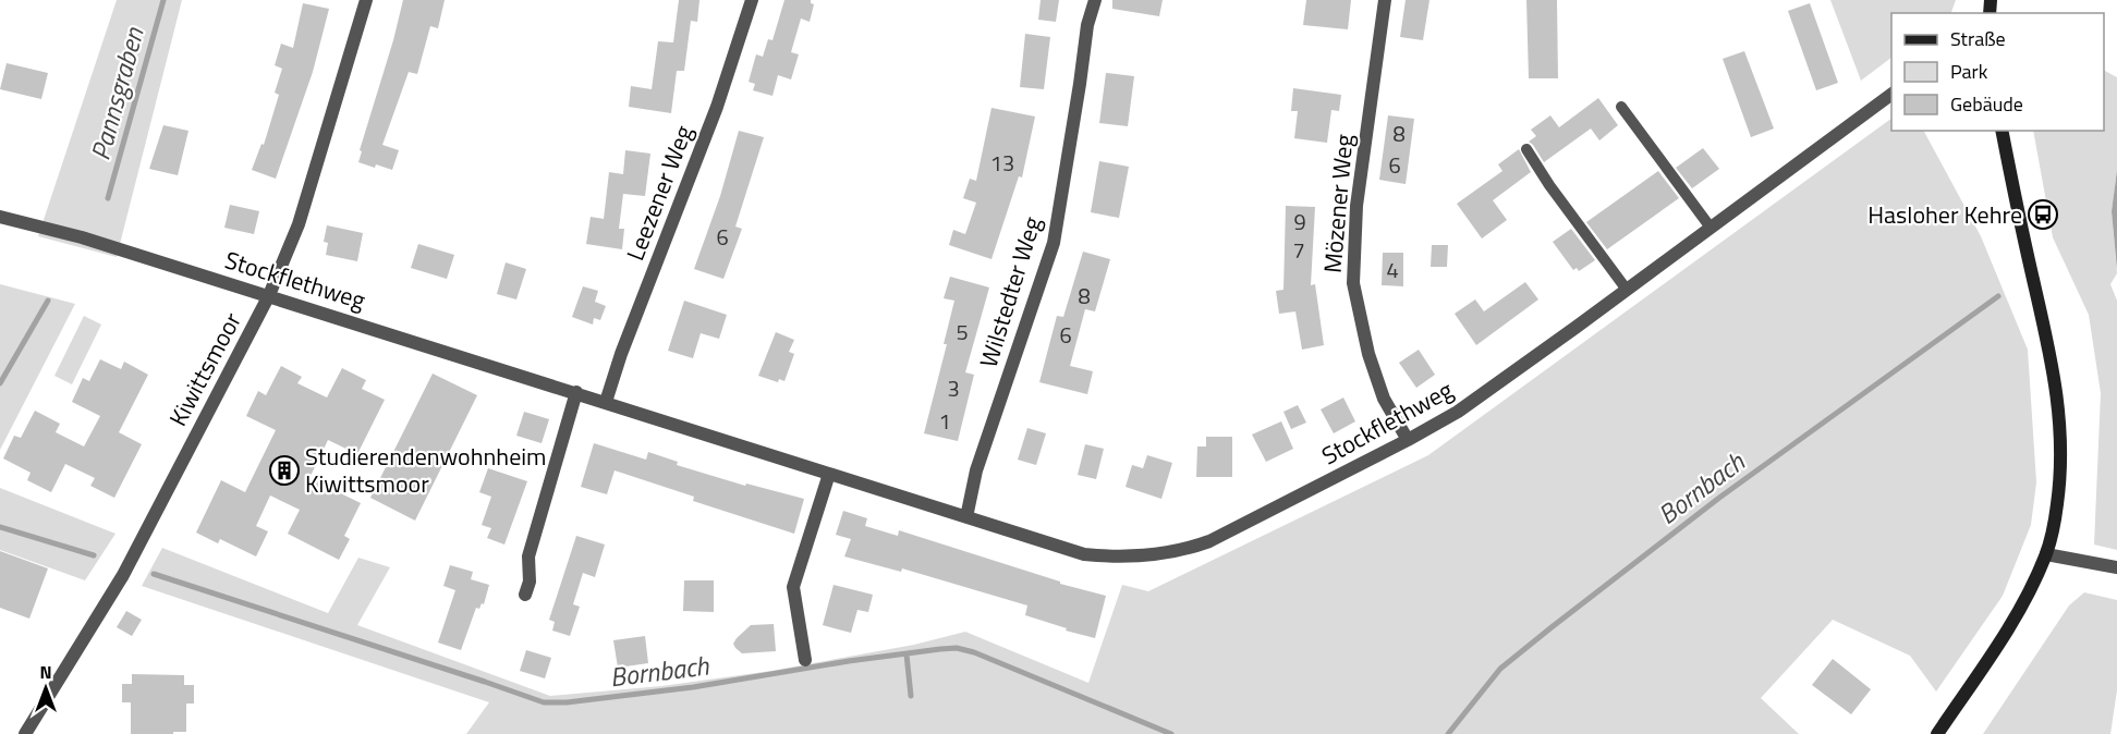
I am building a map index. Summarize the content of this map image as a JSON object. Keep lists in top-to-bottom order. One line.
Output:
{"streets":{"street":["Leezener Weg","Mözener Weg","Stockflethweg","Wilstedter Weg","Kiwittsmoor"]},"crossings":[["Leezener Weg","Stockflethweg"],["Mözener Weg","Stockflethweg"],["Stockflethweg","Wilstedter Weg"],["Stockflethweg","Kiwittsmoor"]],"water":["Pannsgraben","Bornbach"],"places":{"bus stop":["Hasloher Kehre"],"building":["Studierendenwohnheim Kiwittsmoor"]},"house_numbers":["8","13","6","9","6","7","4","8","5","6","3","1"],"legend":["Straße","Park","Gebäude"],"north":"top"}
